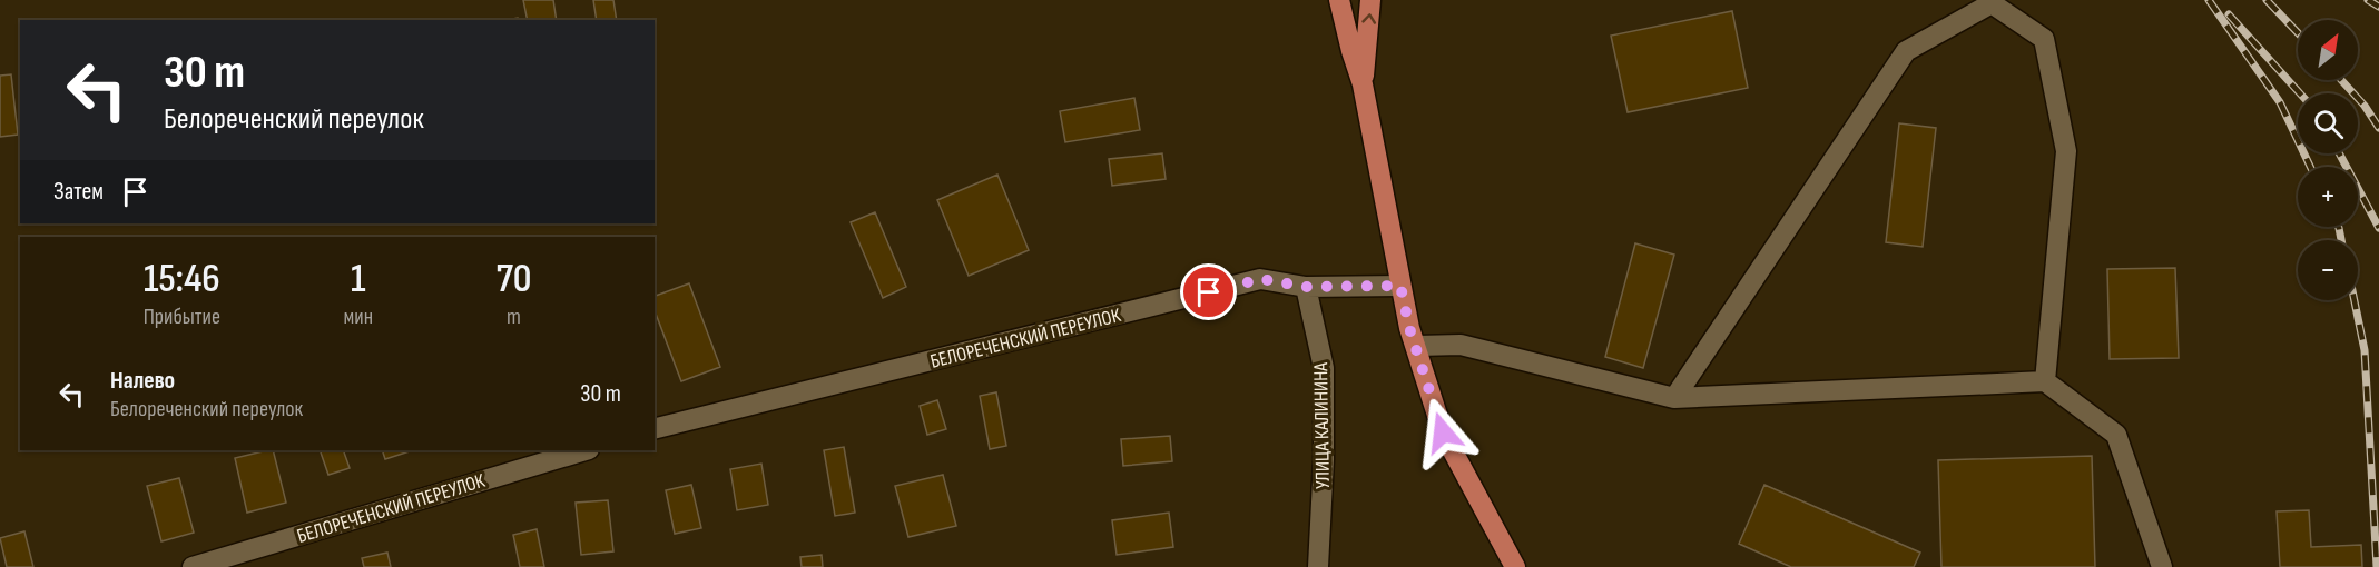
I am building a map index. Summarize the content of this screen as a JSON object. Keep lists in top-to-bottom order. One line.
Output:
{"streets":{"street":["БЕЛОРЕЧЕНСКИЙ ПЕРЕУЛОК","УЛИЦА КАЛИНИНА"]},"crossings":[["БЕЛОРЕЧЕНСКИЙ ПЕРЕУЛОК","УЛИЦА КАЛИНИНА"]],"north":"top right","page":{"map_buttons":["+","−"],"turn":["30 m","Белореченский переулок"],"then":"Затем","eta":["15:46","Прибытие","1","мин","70","m"],"list":[{"name":"Налево","note":"Белореченский переулок","value":"30 m"}]}}
